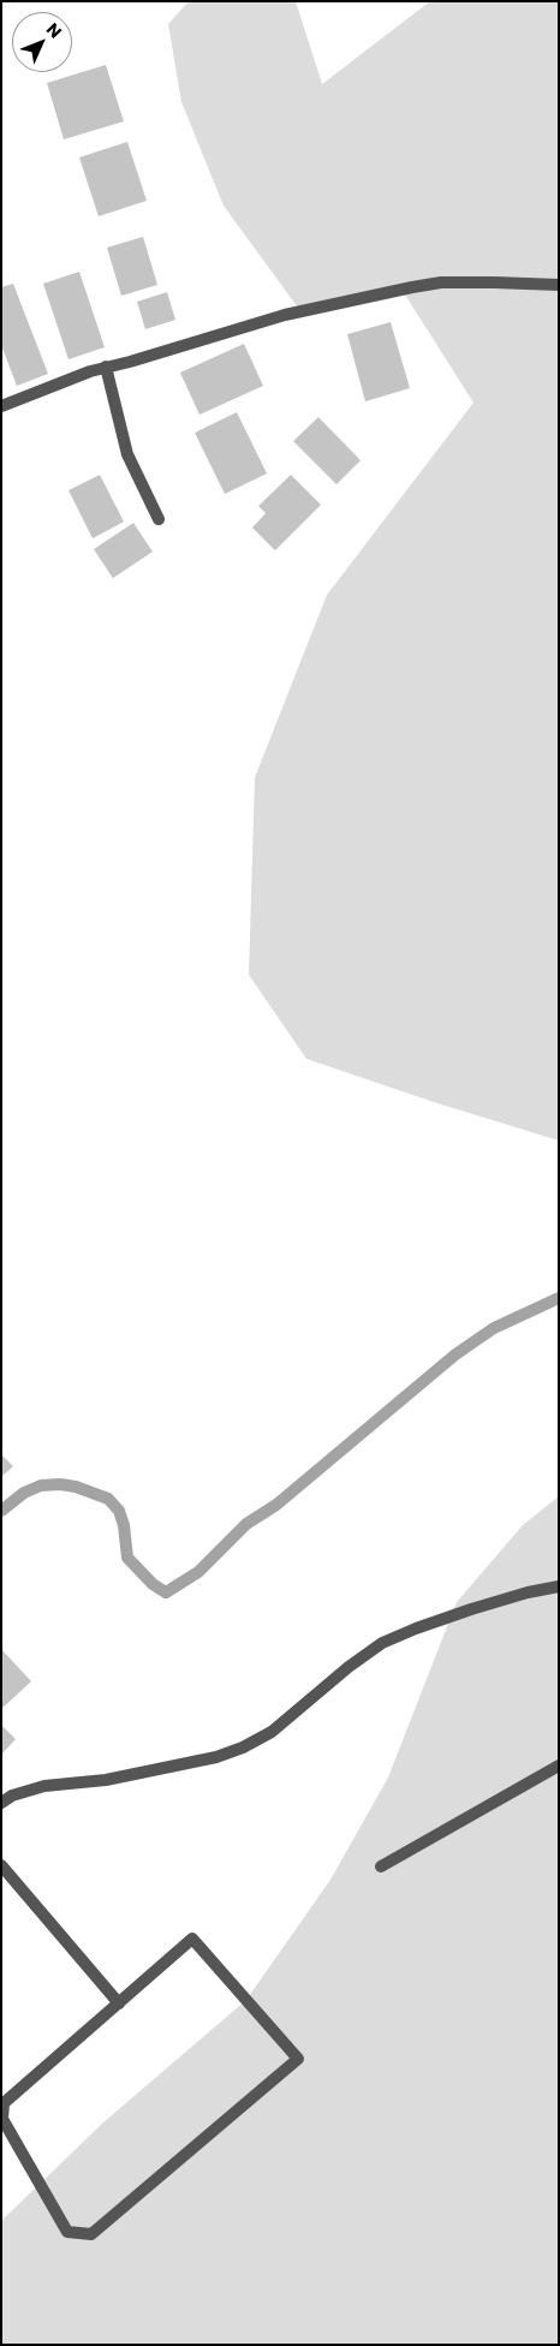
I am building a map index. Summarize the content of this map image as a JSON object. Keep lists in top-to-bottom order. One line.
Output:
{"north":"top right"}
